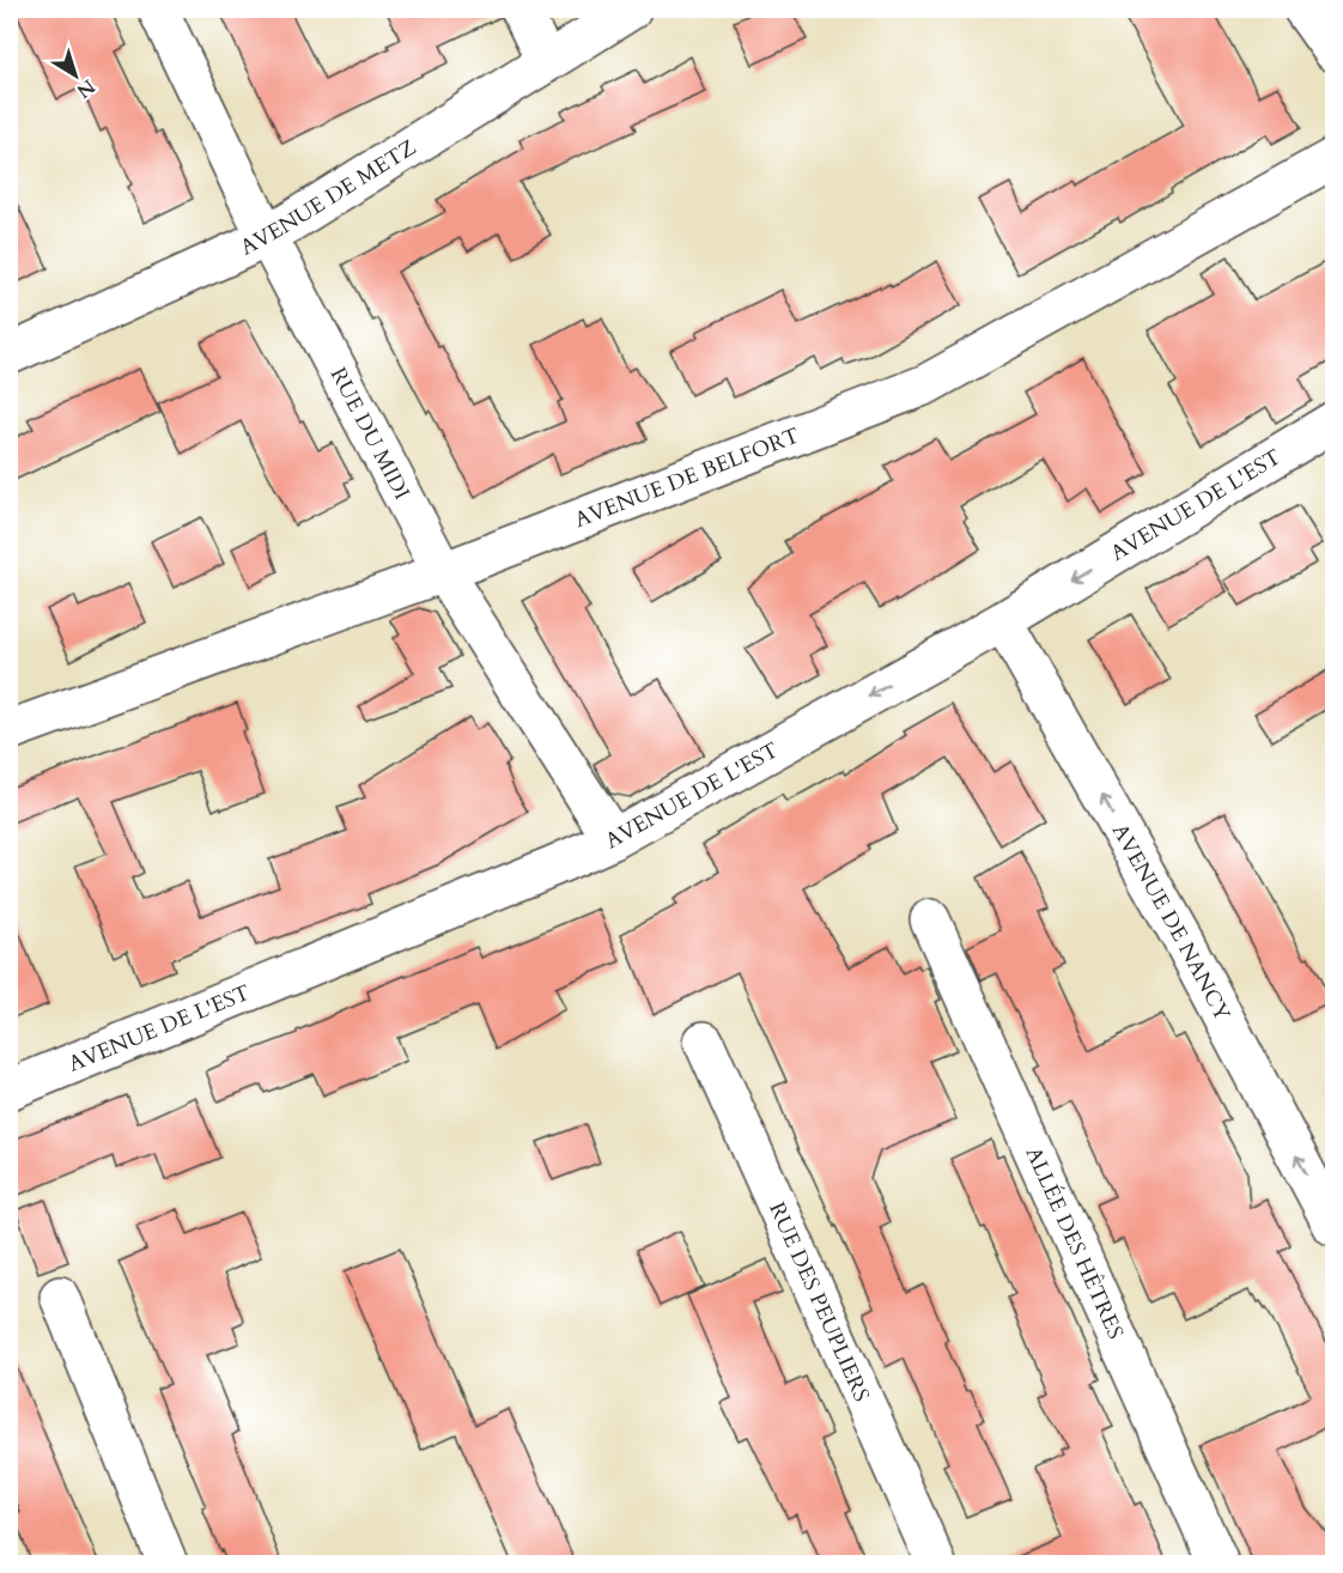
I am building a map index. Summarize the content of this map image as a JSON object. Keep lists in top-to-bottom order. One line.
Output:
{"streets":{"street":["AVENUE DE METZ","RUE DU MIDI","AVENUE DE BELFORT","AVENUE DE L'EST","AVENUE DE NANCY","ALLÉE DES HÊTRES","RUE DES PEUPLIERS"]},"crossings":[["AVENUE DE METZ","RUE DU MIDI"],["RUE DU MIDI","AVENUE DE BELFORT"],["RUE DU MIDI","AVENUE DE L'EST"],["AVENUE DE L'EST","AVENUE DE NANCY"]],"one_way":["AVENUE DE L'EST","AVENUE DE NANCY"],"north":"bottom right"}
